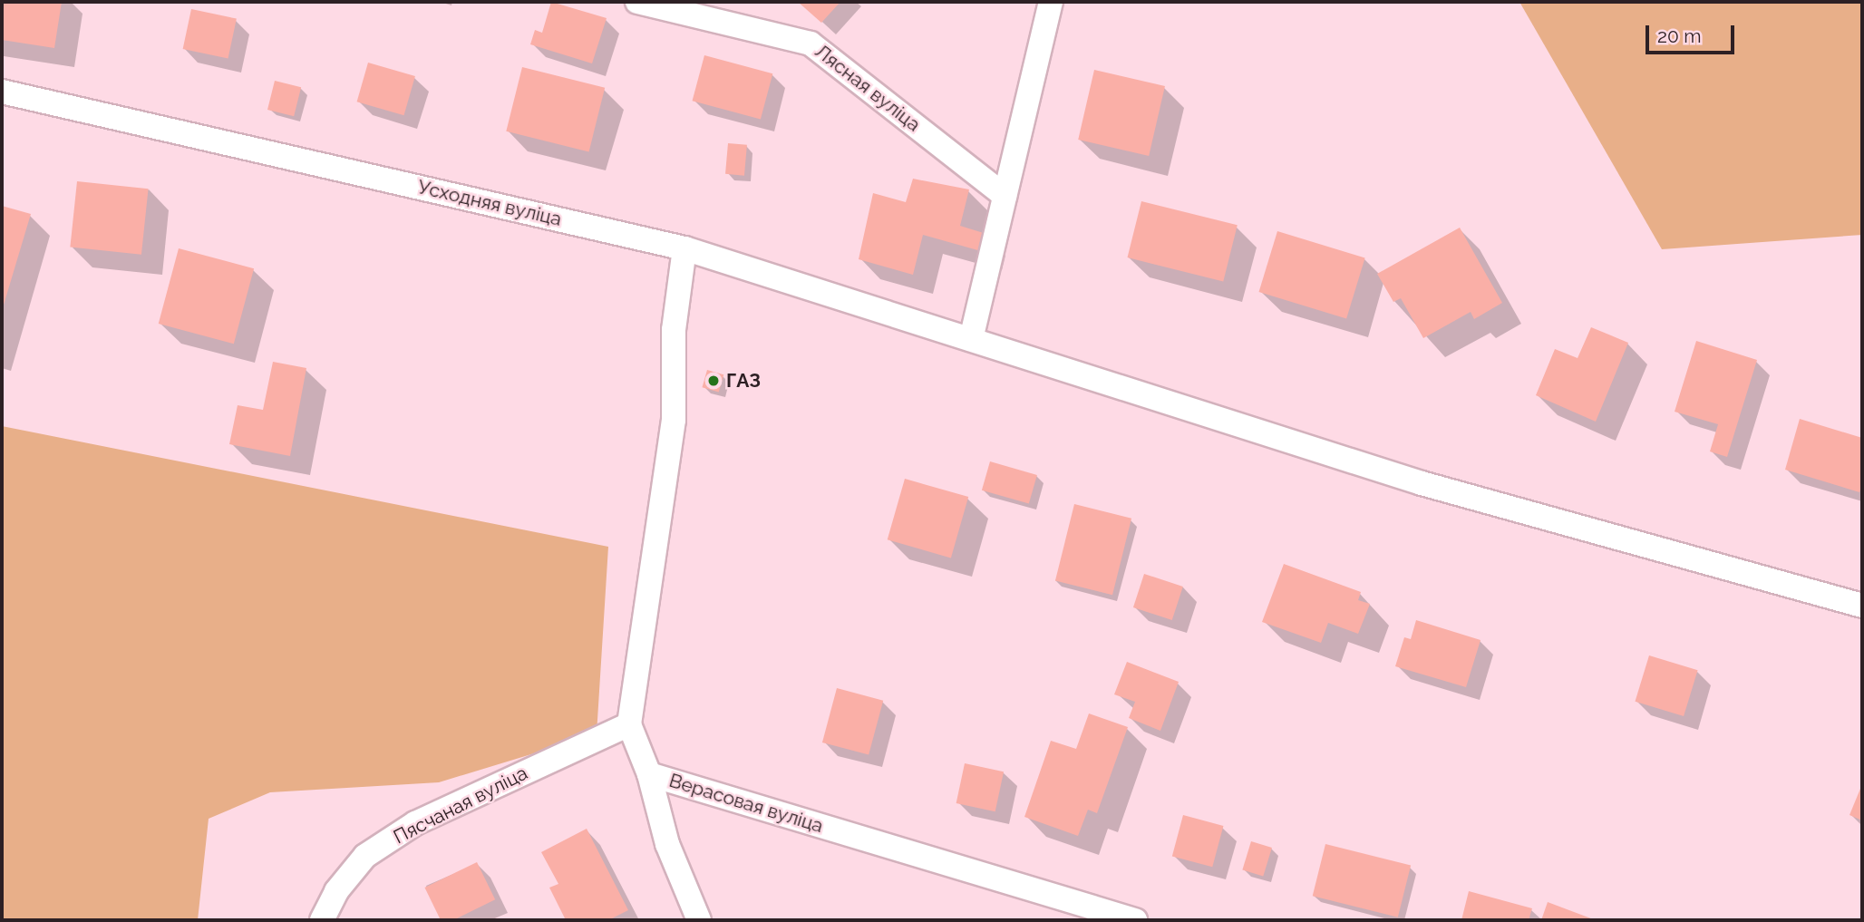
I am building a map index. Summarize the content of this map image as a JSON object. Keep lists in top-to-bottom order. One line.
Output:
{"streets":{"street":["Лясная вуліца","Усходняя вуліца","Верасовая вуліца","Пясчаная вуліца"]},"crossings":[["Верасовая вуліца","Пясчаная вуліца"]],"places":["ГАЗ"],"scale_bar":"20 m"}
